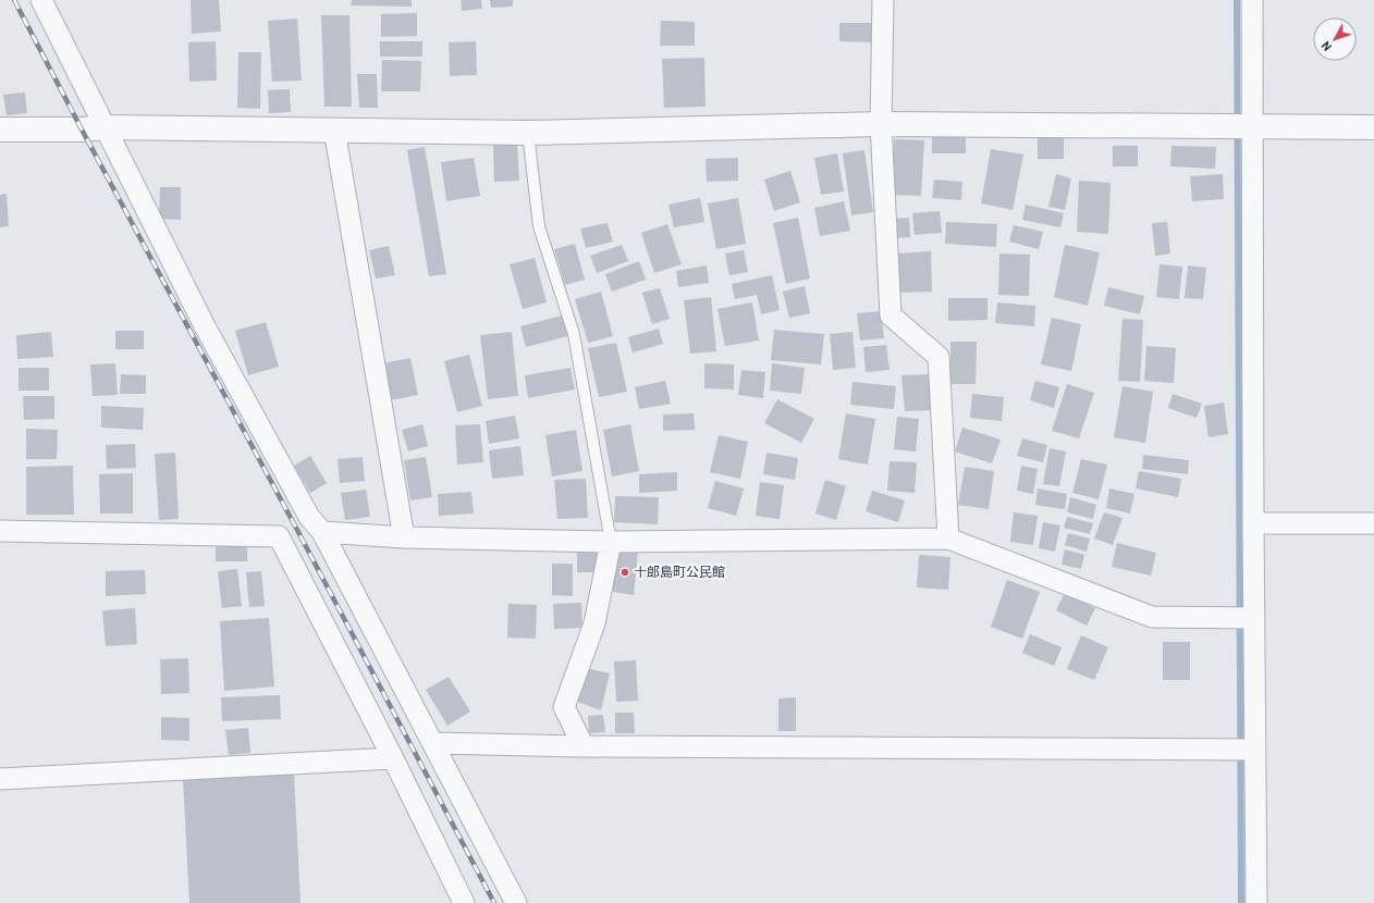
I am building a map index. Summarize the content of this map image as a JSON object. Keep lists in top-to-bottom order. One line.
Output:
{"places":["十郎島町公民館"],"north":"bottom left"}
